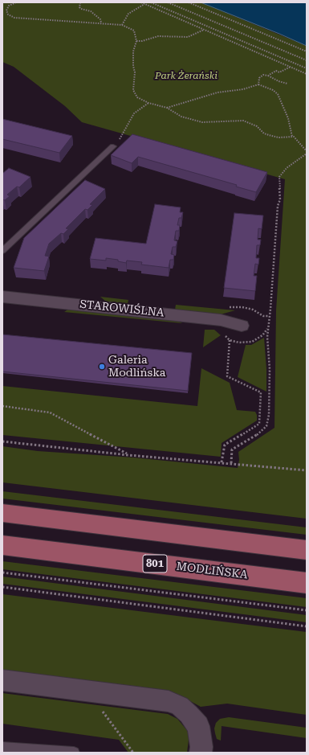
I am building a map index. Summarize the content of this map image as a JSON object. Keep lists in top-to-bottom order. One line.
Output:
{"streets":{"main road":["801","MODLIŃSKA"],"street":["STAROWIŚLNA"]},"parks":["Park Żerański"],"places":["Galeria Modlińska"]}
